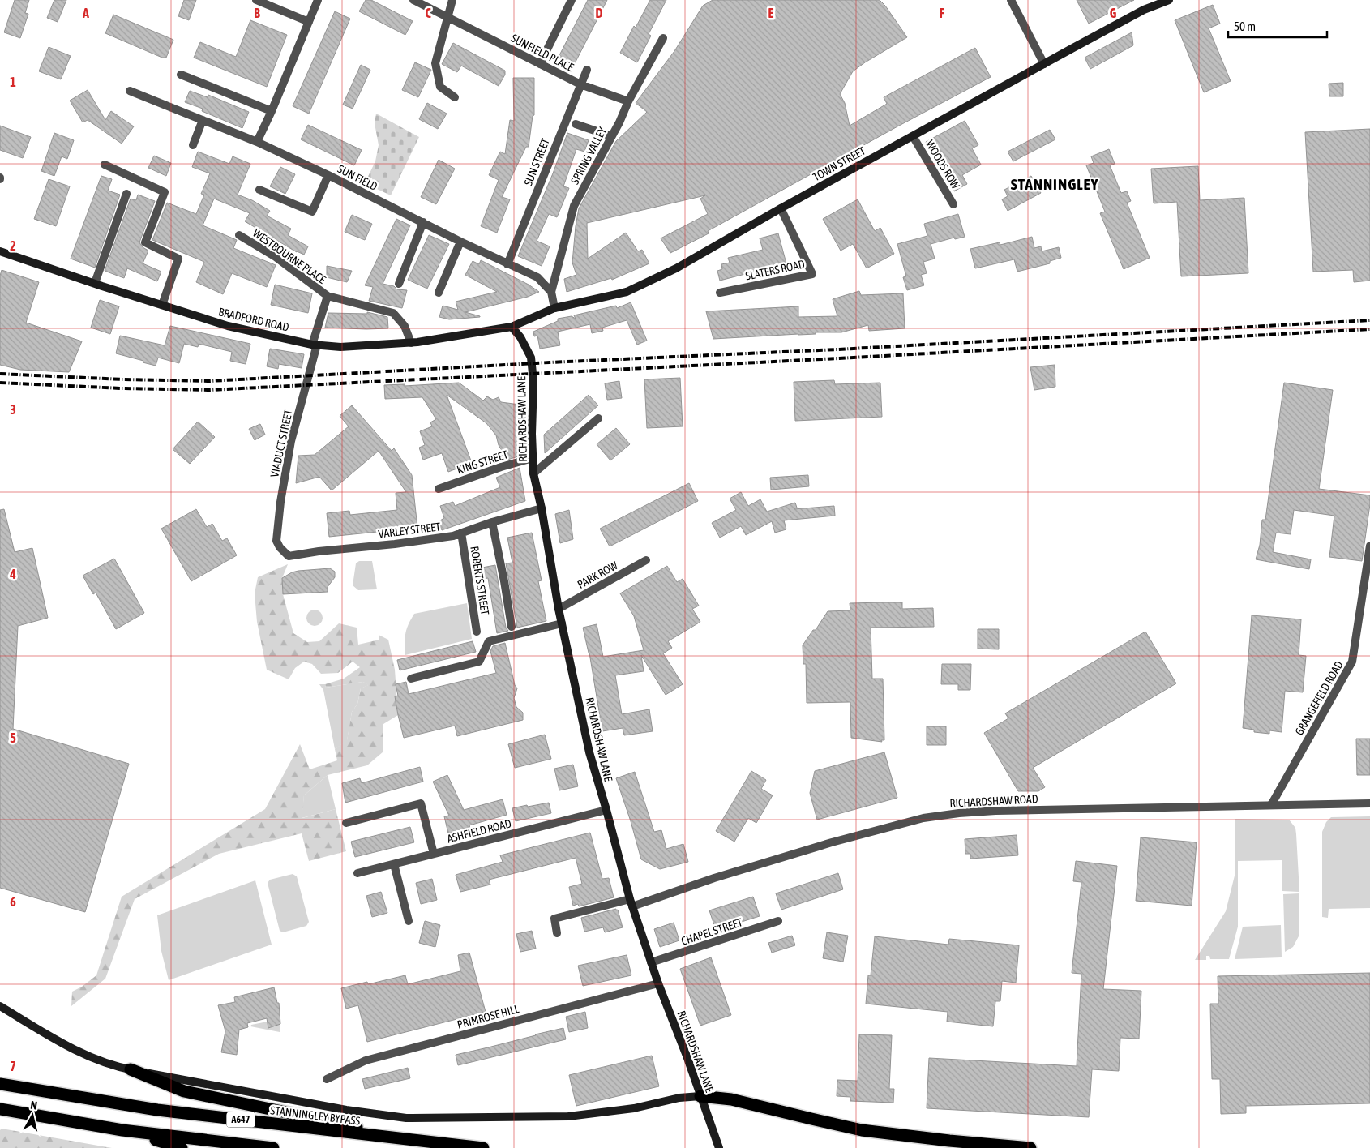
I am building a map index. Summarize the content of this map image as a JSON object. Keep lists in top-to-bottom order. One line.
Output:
{"streets":{"highway":["STANNINGLEY BYPASS","A647"],"main road":["TOWN STREET","BRADFORD ROAD","RICHARDSHAW LANE"],"street":["SUNFIELD PLACE","SPRING VALLEY","SUN STREET","WOODS ROW","SUN FIELD","WESTBOURNE PLACE","SLATERS ROAD","VIADUCT STREET","KING STREET","VARLEY STREET","PARK ROW","ROBERTS STREET","GRANGEFIELD ROAD","RICHARDSHAW ROAD","ASHFIELD ROAD","CHAPEL STREET","PRIMROSE HILL"]},"crossings":[["SUNFIELD PLACE","SPRING VALLEY"],["SUNFIELD PLACE","SUN STREET"],["SPRING VALLEY","SUN FIELD"],["SUN STREET","SUN FIELD"],["TOWN STREET","WOODS ROW"],["TOWN STREET","SLATERS ROAD"],["TOWN STREET","BRADFORD ROAD"],["TOWN STREET","RICHARDSHAW LANE"],["WESTBOURNE PLACE","BRADFORD ROAD"],["WESTBOURNE PLACE","VIADUCT STREET"],["BRADFORD ROAD","RICHARDSHAW LANE"],["BRADFORD ROAD","VIADUCT STREET"],["RICHARDSHAW LANE","KING STREET"],["RICHARDSHAW LANE","VARLEY STREET"],["RICHARDSHAW LANE","PARK ROW"],["RICHARDSHAW LANE","RICHARDSHAW ROAD"],["RICHARDSHAW LANE","ASHFIELD ROAD"],["RICHARDSHAW LANE","CHAPEL STREET"],["RICHARDSHAW LANE","PRIMROSE HILL"],["VIADUCT STREET","VARLEY STREET"],["VARLEY STREET","ROBERTS STREET"],["GRANGEFIELD ROAD","RICHARDSHAW ROAD"],["STANNINGLEY BYPASS","A647"]],"districts":["STANNINGLEY"],"scale_bar":"50 m","north":"top","grid":{"columns":["A","B","C","D","E","F","G"],"rows":["1","2","3","4","5","6","7"]}}
